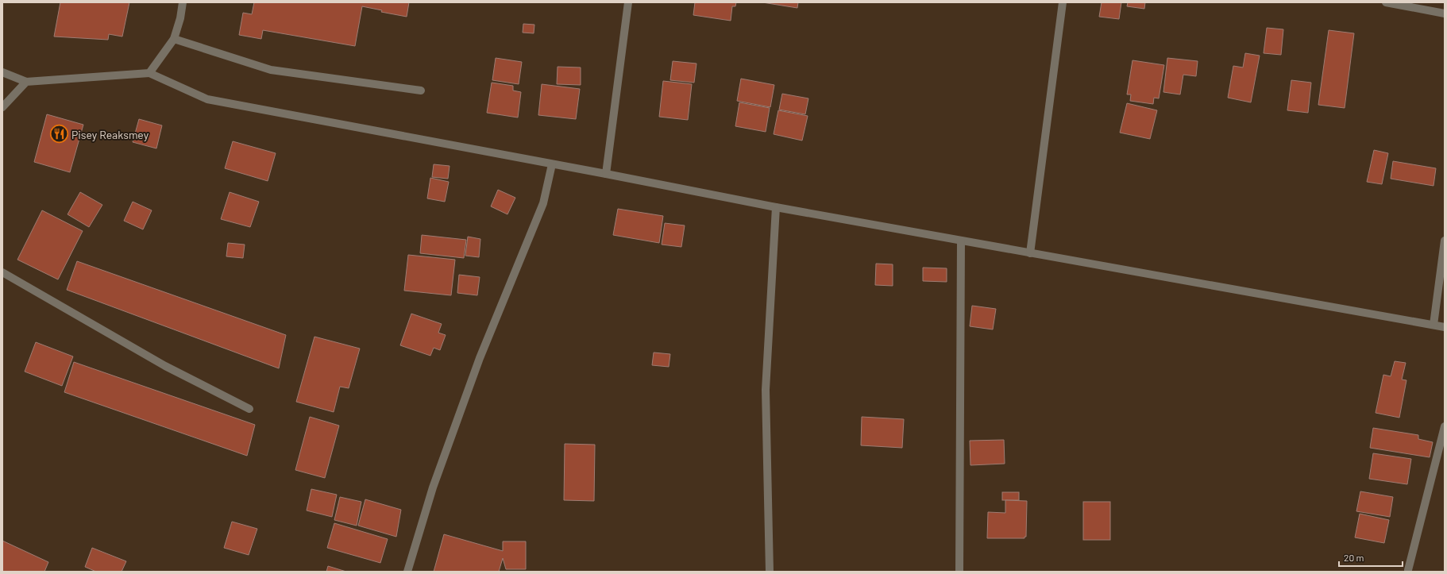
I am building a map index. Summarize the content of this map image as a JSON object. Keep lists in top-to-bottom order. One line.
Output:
{"places":{"restaurant":["Pisey Reaksmey"]},"scale_bar":"20 m"}
